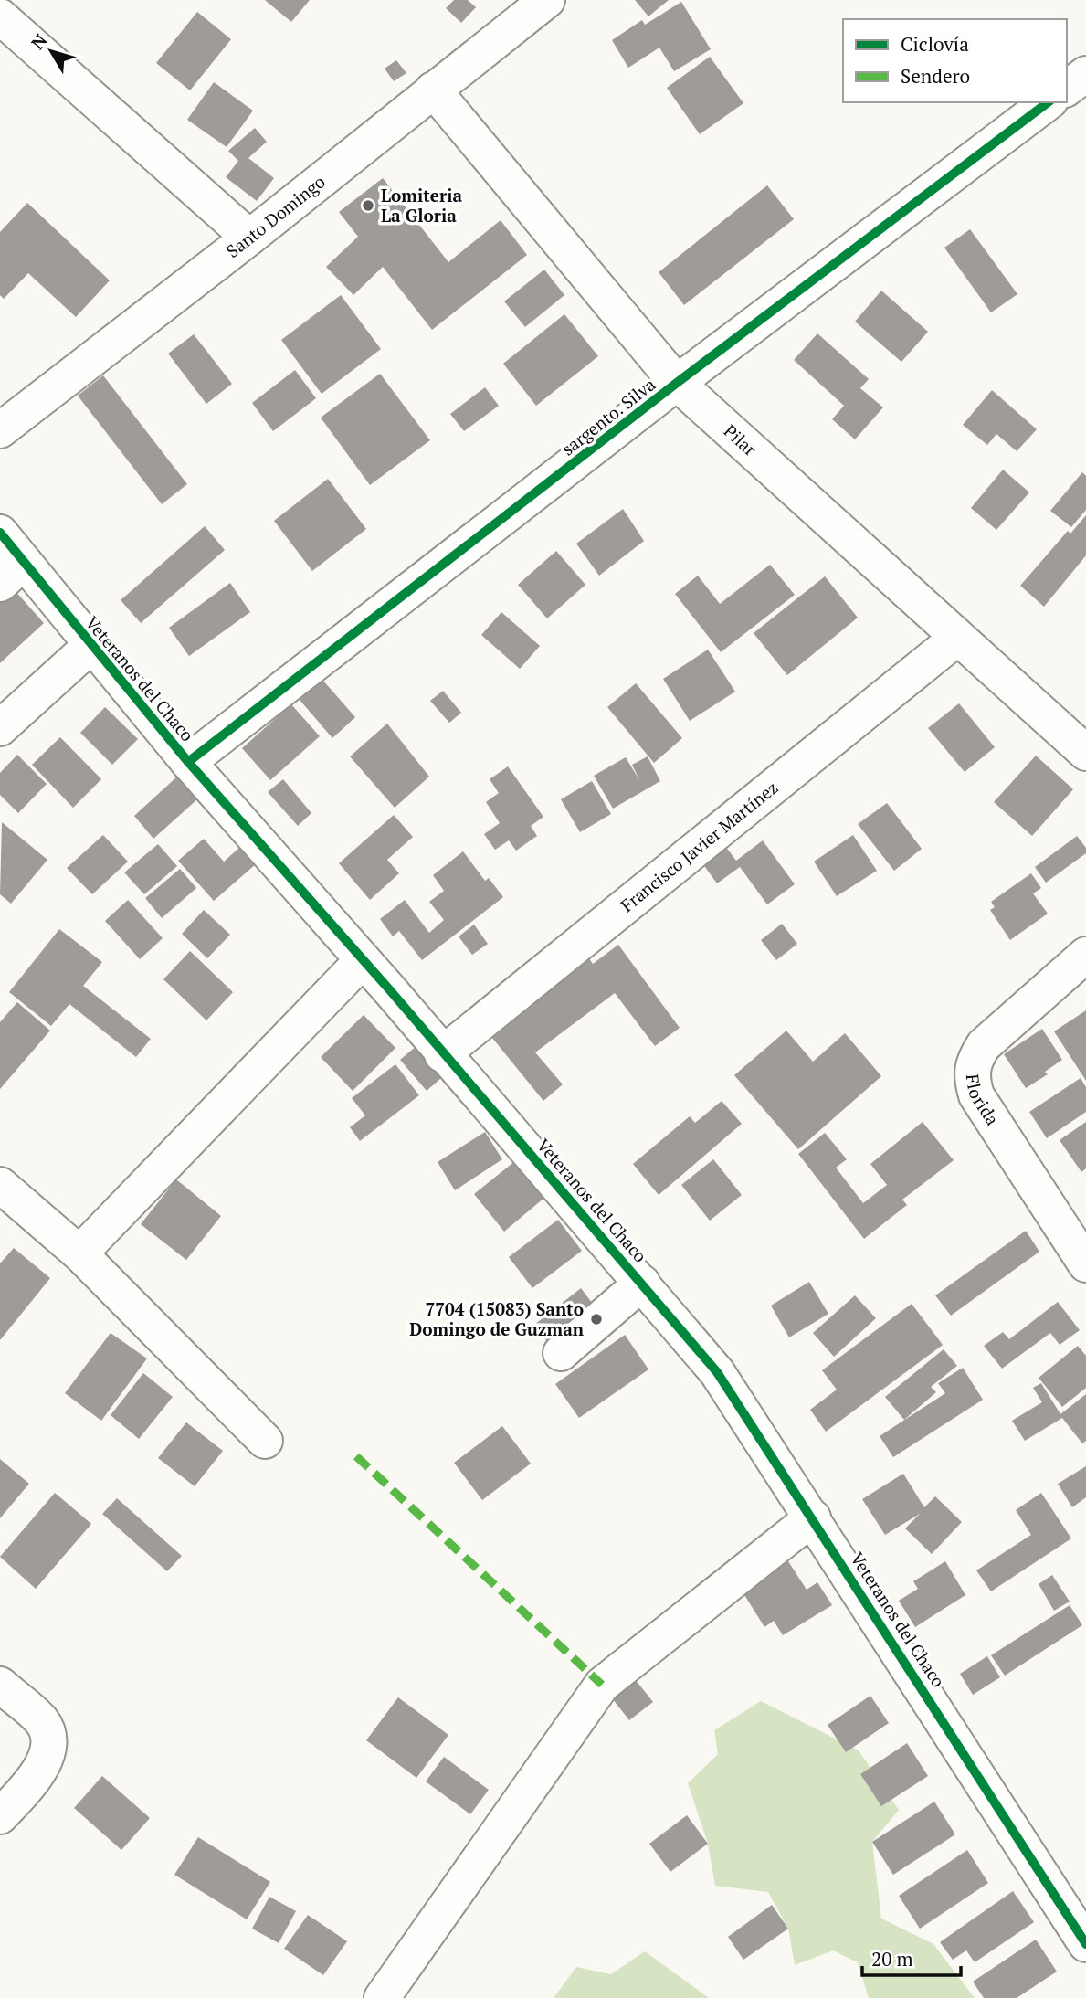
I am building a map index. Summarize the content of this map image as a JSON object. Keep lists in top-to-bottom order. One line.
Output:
{"streets":{"street":["Santo Domingo","sargento. Silva","Pilar","Veteranos del Chaco","Francisco Javier Martínez","Florida"]},"crossings":[["Santo Domingo","Pilar"],["sargento. Silva","Pilar"],["sargento. Silva","Veteranos del Chaco"],["Pilar","Francisco Javier Martínez"],["Veteranos del Chaco","Francisco Javier Martínez"]],"places":["Lomiteria La Gloria","7704 (15083) Santo Domingo de Guzman"],"legend":["Ciclovía","Sendero"],"scale_bar":"20 m","north":"top left"}
